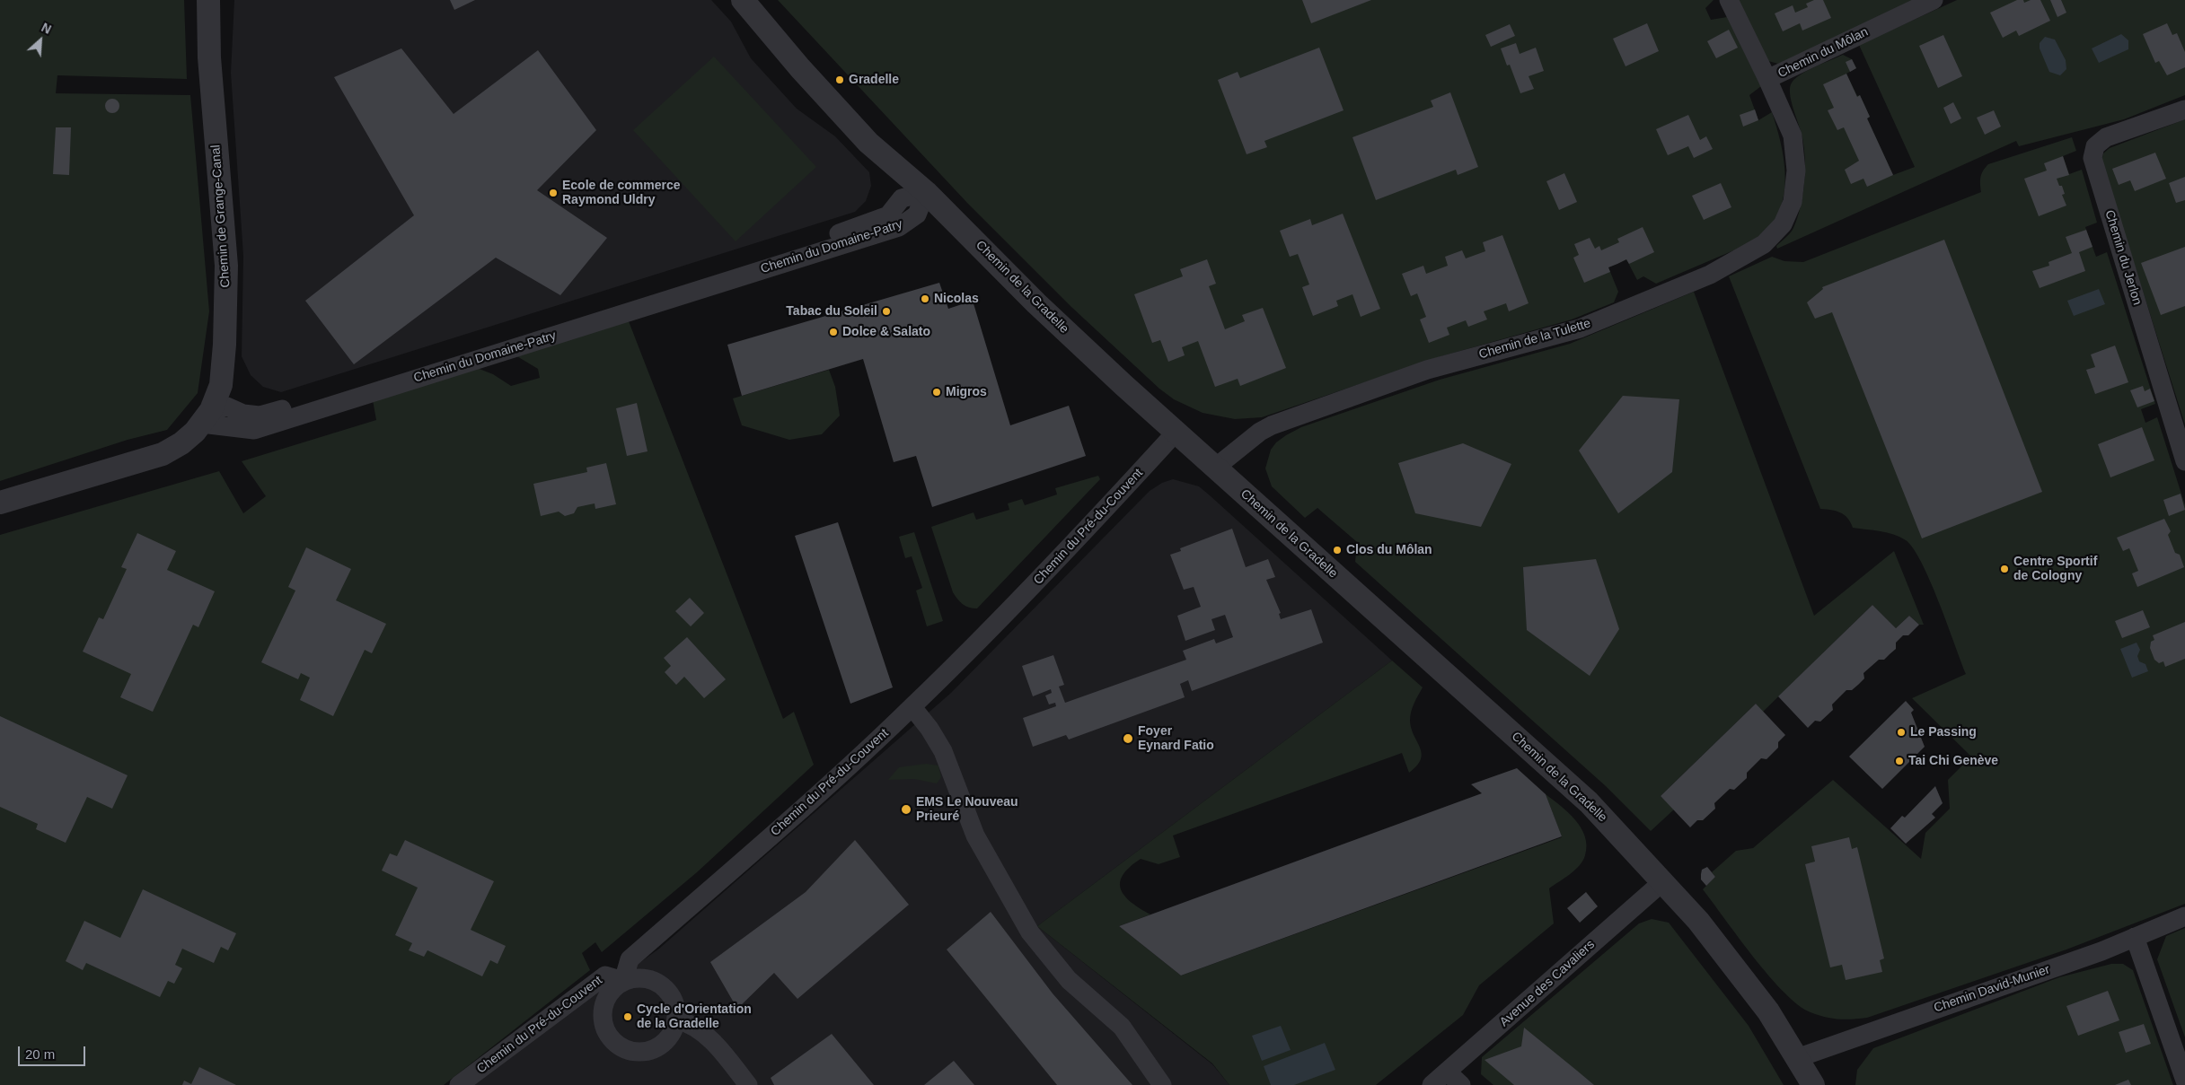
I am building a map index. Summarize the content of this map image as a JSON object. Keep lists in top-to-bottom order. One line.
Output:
{"streets":{"street":["Chemin du Môlan","Chemin de Grange-Canal","Chemin du Domaine-Patry","Chemin du Jerlon","Chemin de la Gradelle","Chemin de la Tulette","Chemin du Pré-du-Couvent","Avenue des Cavaliers","Chemin David-Munier"]},"crossings":[["Chemin du Môlan","Chemin de la Tulette"],["Chemin de Grange-Canal","Chemin du Domaine-Patry"],["Chemin du Domaine-Patry","Chemin de la Gradelle"],["Chemin de la Gradelle","Chemin de la Tulette"],["Chemin de la Gradelle","Chemin du Pré-du-Couvent"],["Chemin de la Gradelle","Avenue des Cavaliers"],["Chemin de la Gradelle","Chemin David-Munier"]],"places":["Gradelle","Ecole de commerce Raymond Uldry","Nicolas","Tabac du Soleil","Dolce & Salato","Migros","Clos du Môlan","Centre Sportif de Cologny","Le Passing","Foyer Eynard Fatio","Tai Chi Genève","EMS Le Nouveau Prieuré","Cycle d'Orientation de la Gradelle"],"scale_bar":"20 m","north":"top right"}
